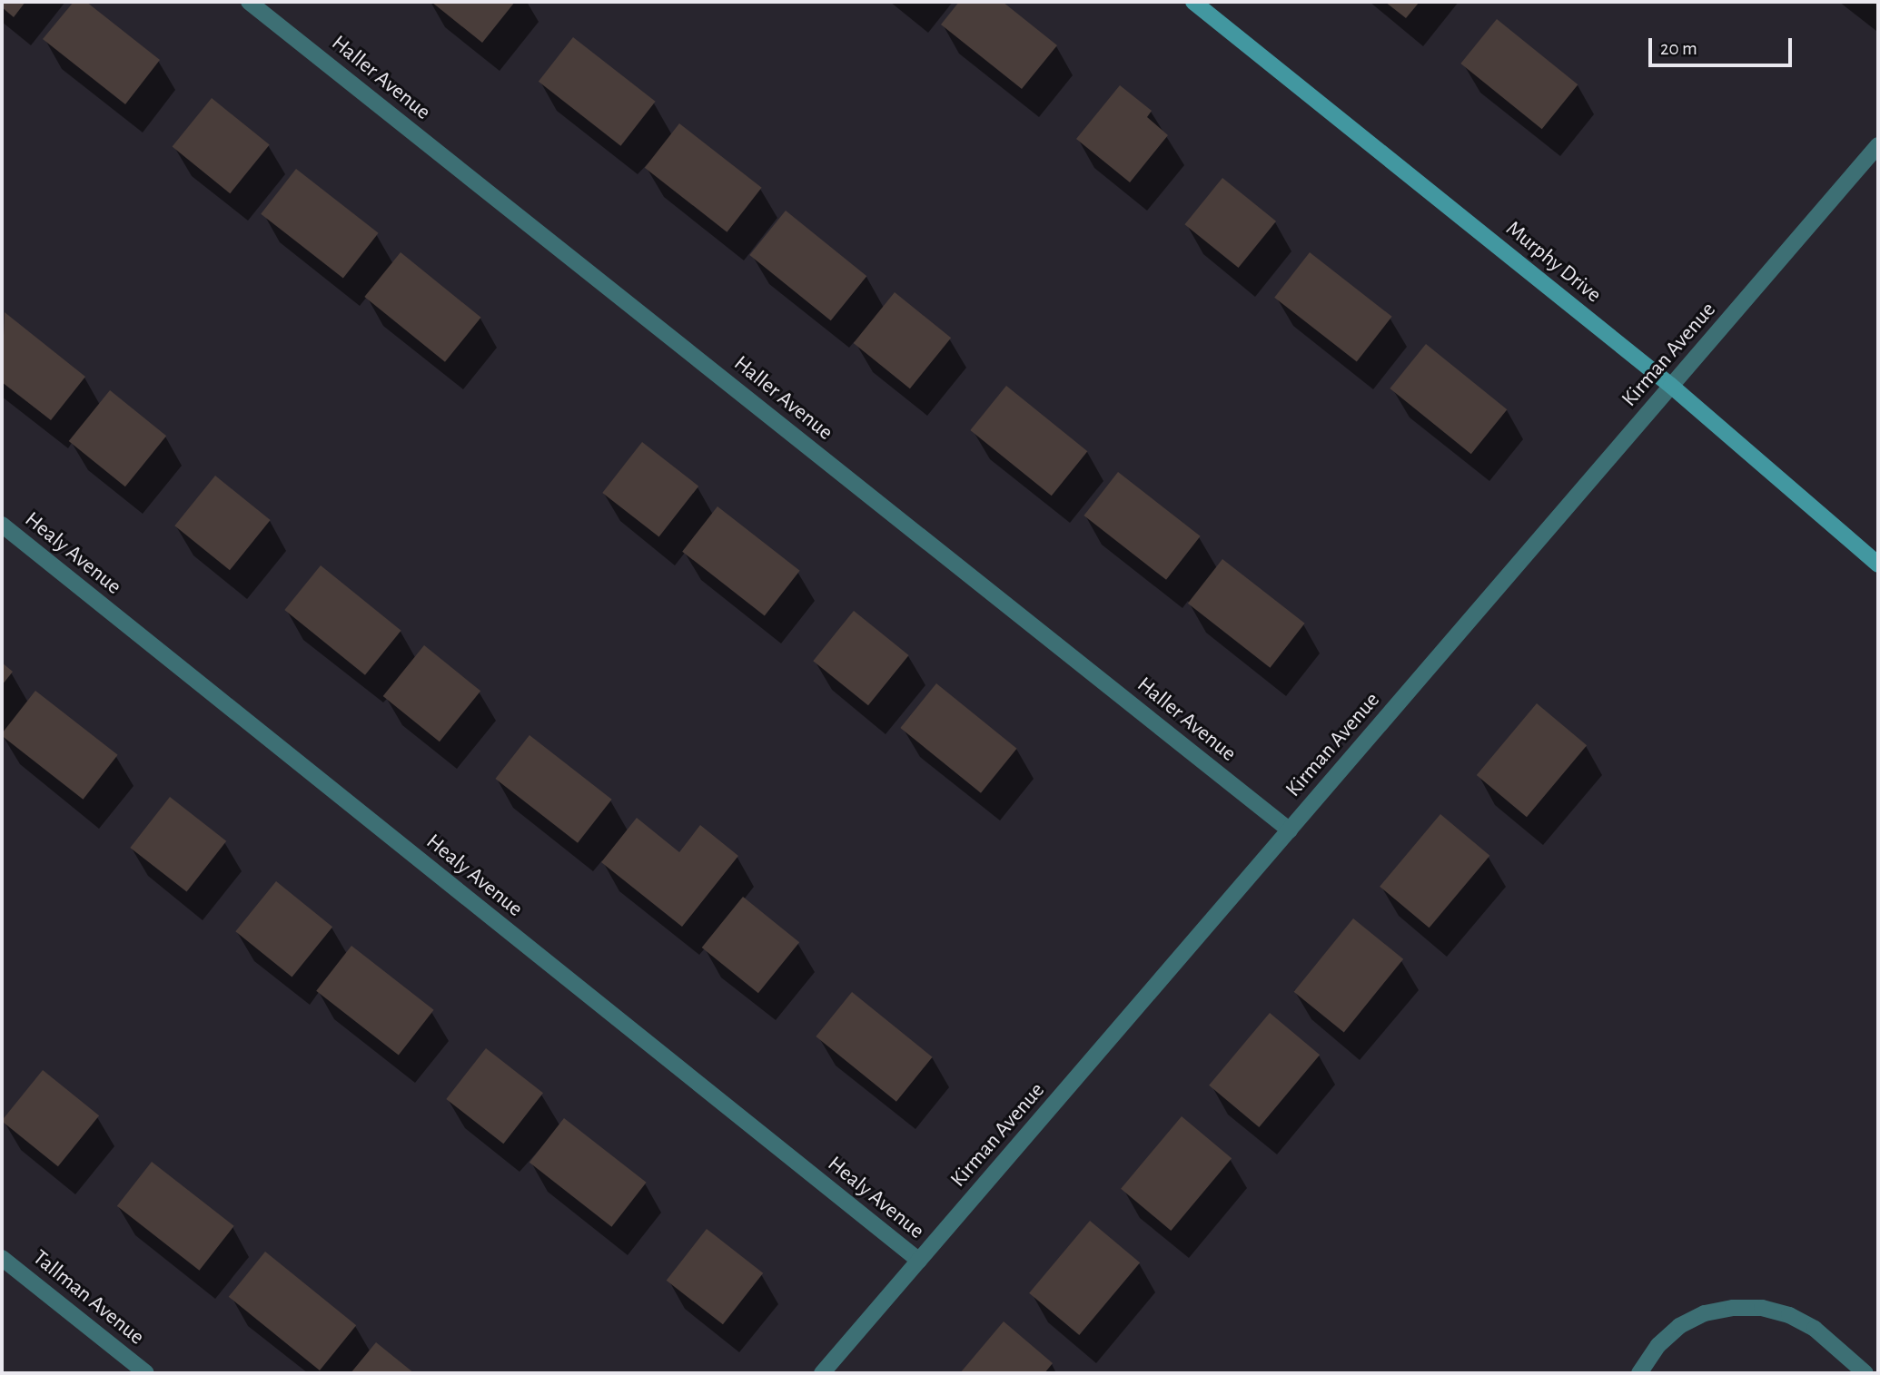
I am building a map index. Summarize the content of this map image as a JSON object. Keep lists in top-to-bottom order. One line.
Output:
{"streets":{"street":["Haller Avenue","Murphy Drive","Kirman Avenue","Healy Avenue","Tallman Avenue"]},"crossings":[["Haller Avenue","Kirman Avenue"],["Murphy Drive","Kirman Avenue"],["Kirman Avenue","Healy Avenue"]],"scale_bar":"20 m"}
